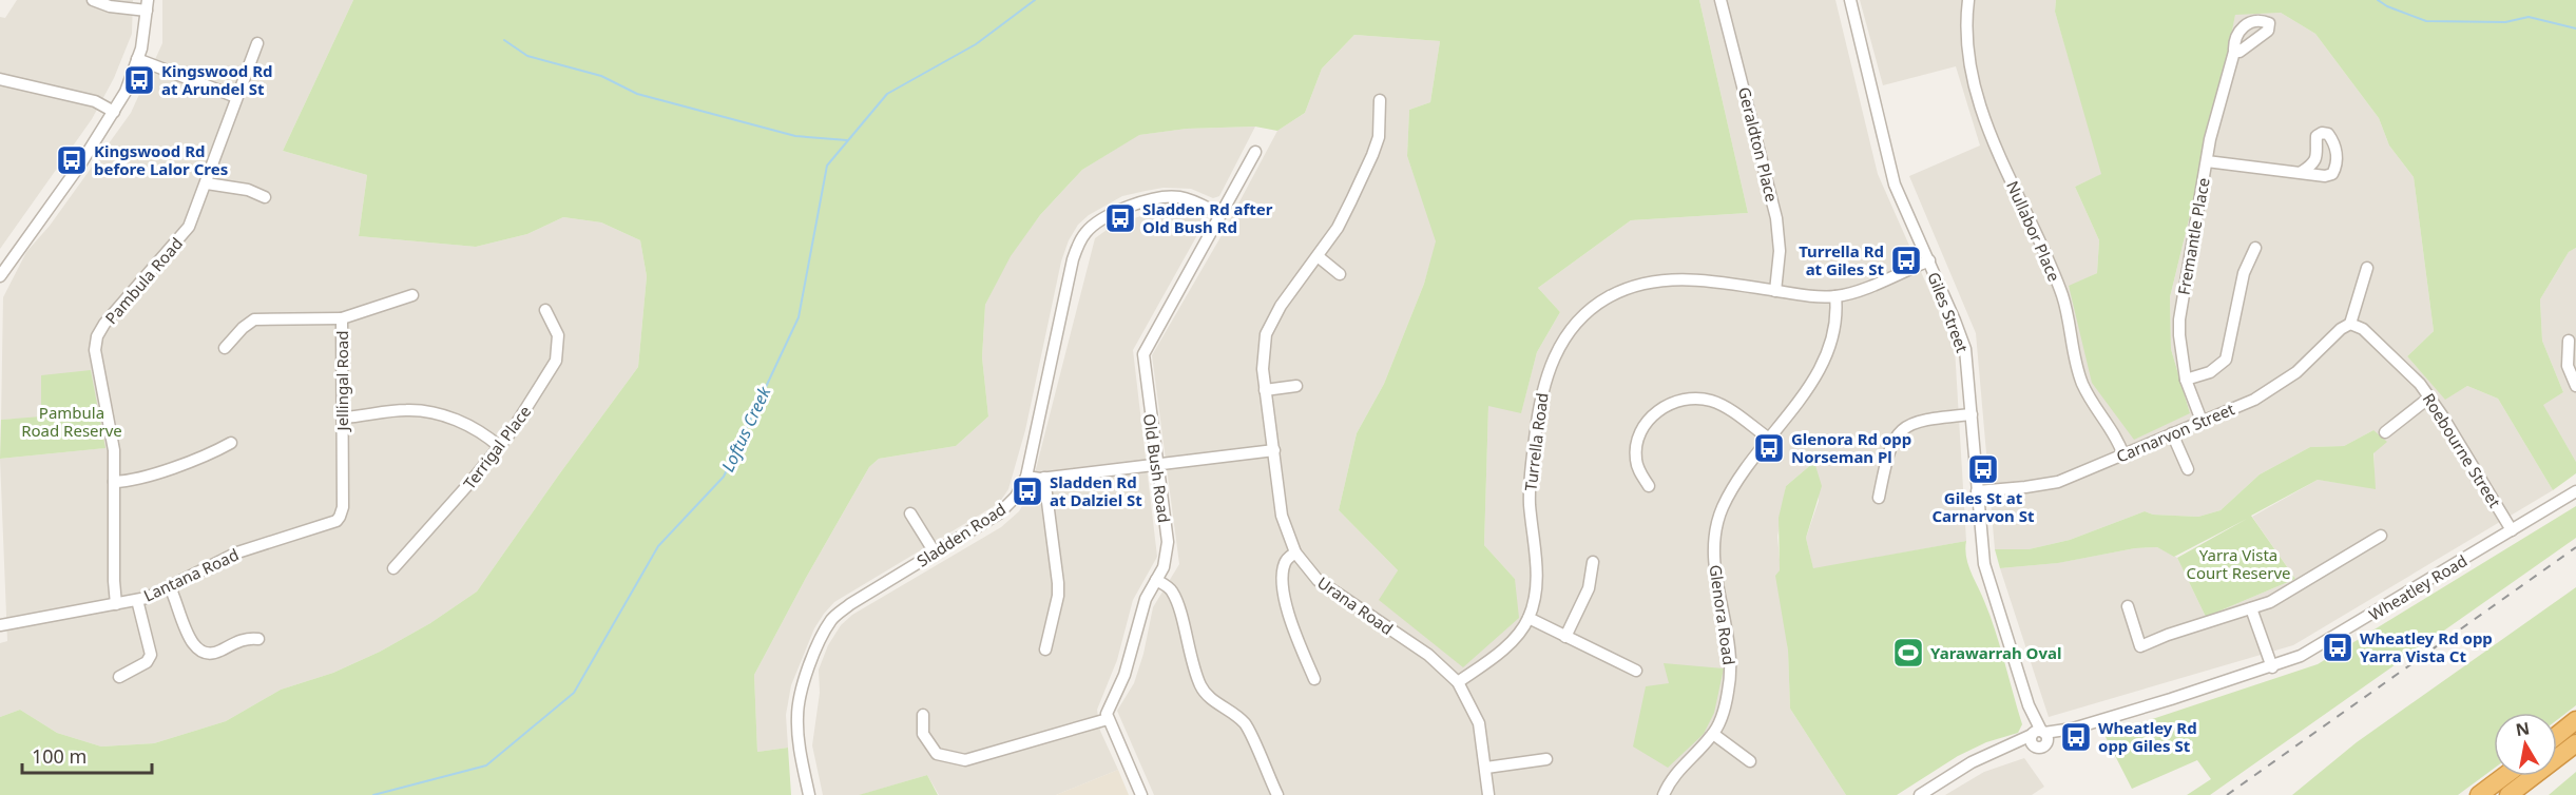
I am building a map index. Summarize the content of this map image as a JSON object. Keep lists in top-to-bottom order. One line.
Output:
{"streets":{"street":["Geraldton Place","Nullabor Place","Fremantle Place","Pambula Road","Giles Street","Jellingal Road","Carnarvon Street","Turrella Road","Terrigal Place","Roebourne Street","Old Bush Road","Sladden Road","Lantana Road","Wheatley Road","Urana Road","Glenora Road"]},"crossings":[["Geraldton Place","Turrella Road"],["Nullabor Place","Carnarvon Street"],["Fremantle Place","Carnarvon Street"],["Pambula Road","Lantana Road"],["Giles Street","Carnarvon Street"],["Giles Street","Turrella Road"],["Giles Street","Wheatley Road"],["Jellingal Road","Lantana Road"],["Carnarvon Street","Roebourne Street"],["Turrella Road","Urana Road"],["Turrella Road","Glenora Road"],["Roebourne Street","Wheatley Road"],["Old Bush Road","Sladden Road"]],"water":["Loftus Creek"],"parks":["Pambula Road Reserve","Yarra Vista Court Reserve"],"places":{"bus stop":["Kingswood Rd at Arundel St","Kingswood Rd before Lalor Cres","Sladden Rd after Old Bush Rd","Turrella Rd at Giles St","Glenora Rd opp Norseman Pl","Giles St at Carnarvon St","Sladden Rd at Dalziel St","Wheatley Rd opp Yarra Vista Ct","Wheatley Rd opp Giles St"],"sports":["Yarawarrah Oval"]},"scale_bar":"100 m","north":"top"}
